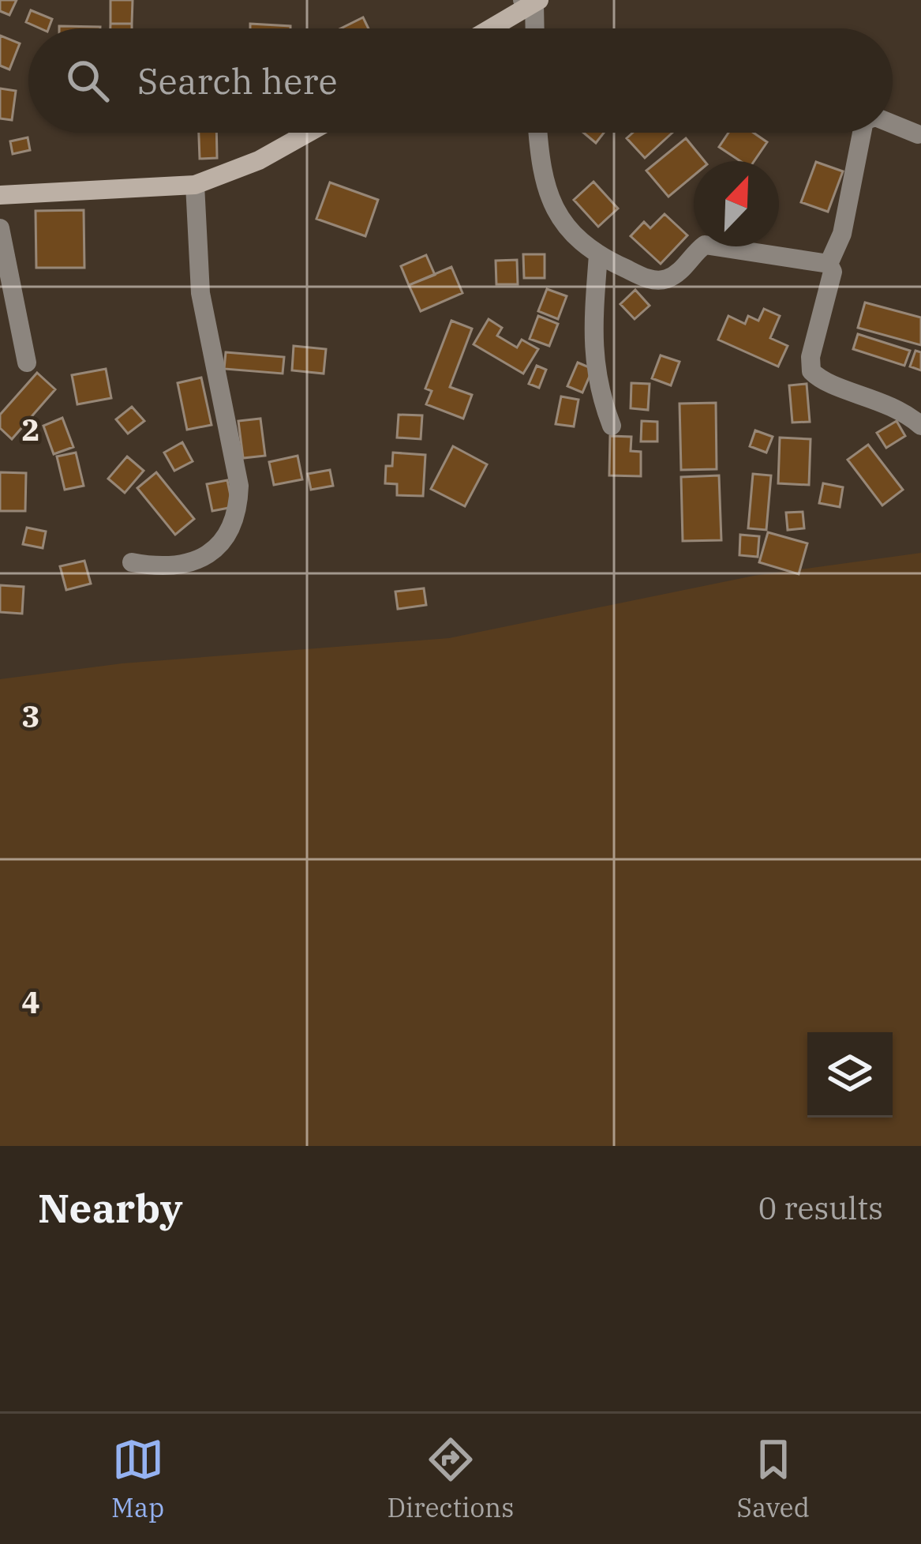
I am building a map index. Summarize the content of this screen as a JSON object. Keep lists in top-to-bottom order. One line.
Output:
{"north":"top right","page":{"search":"Search here","heading":["Nearby","0 results"],"nav":["Map","Directions","Saved"]},"grid":{"rows":["2","3","4"]}}
